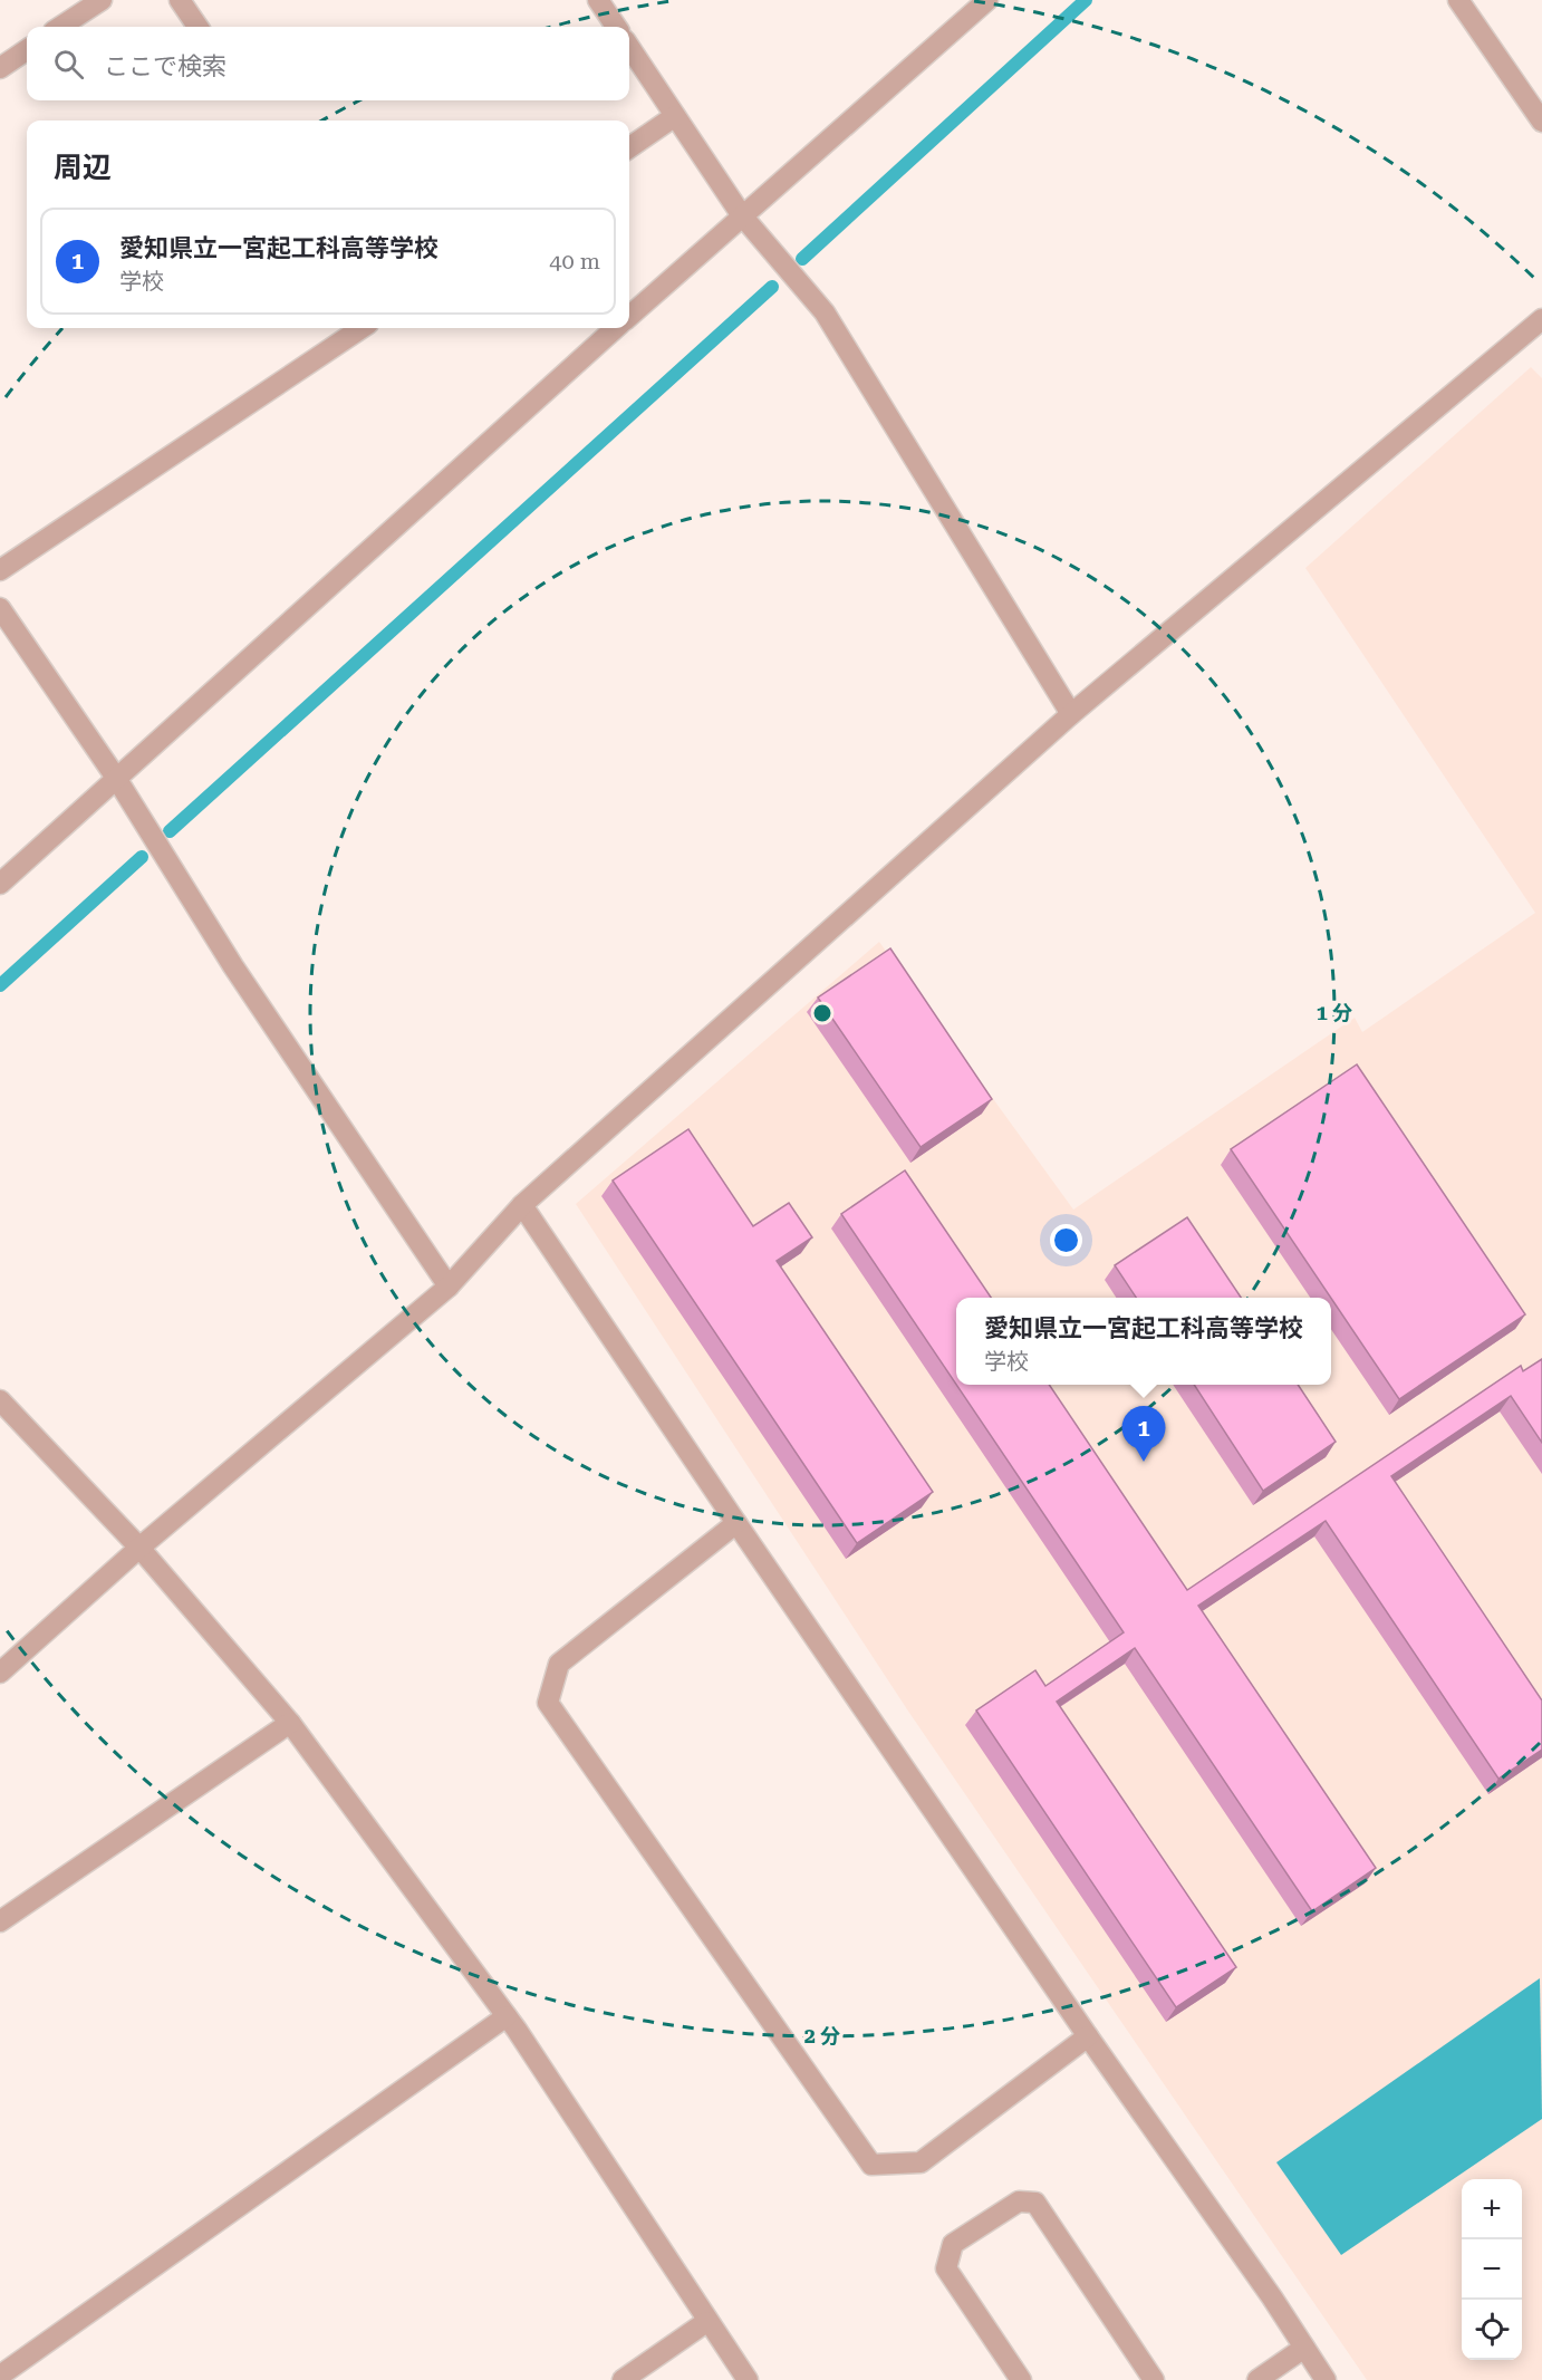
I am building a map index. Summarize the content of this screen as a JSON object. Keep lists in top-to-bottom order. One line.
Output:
{"page":{"search":"ここで検索","heading":"周辺","list":[{"mark":"1","name":"愛知県立一宮起工科高等学校","note":"学校","value":"40 m"}],"popup":["愛知県立一宮起工科高等学校","学校"],"pins":"1","map_buttons":["+","−"]},"rings":["1 分","2 分"]}
